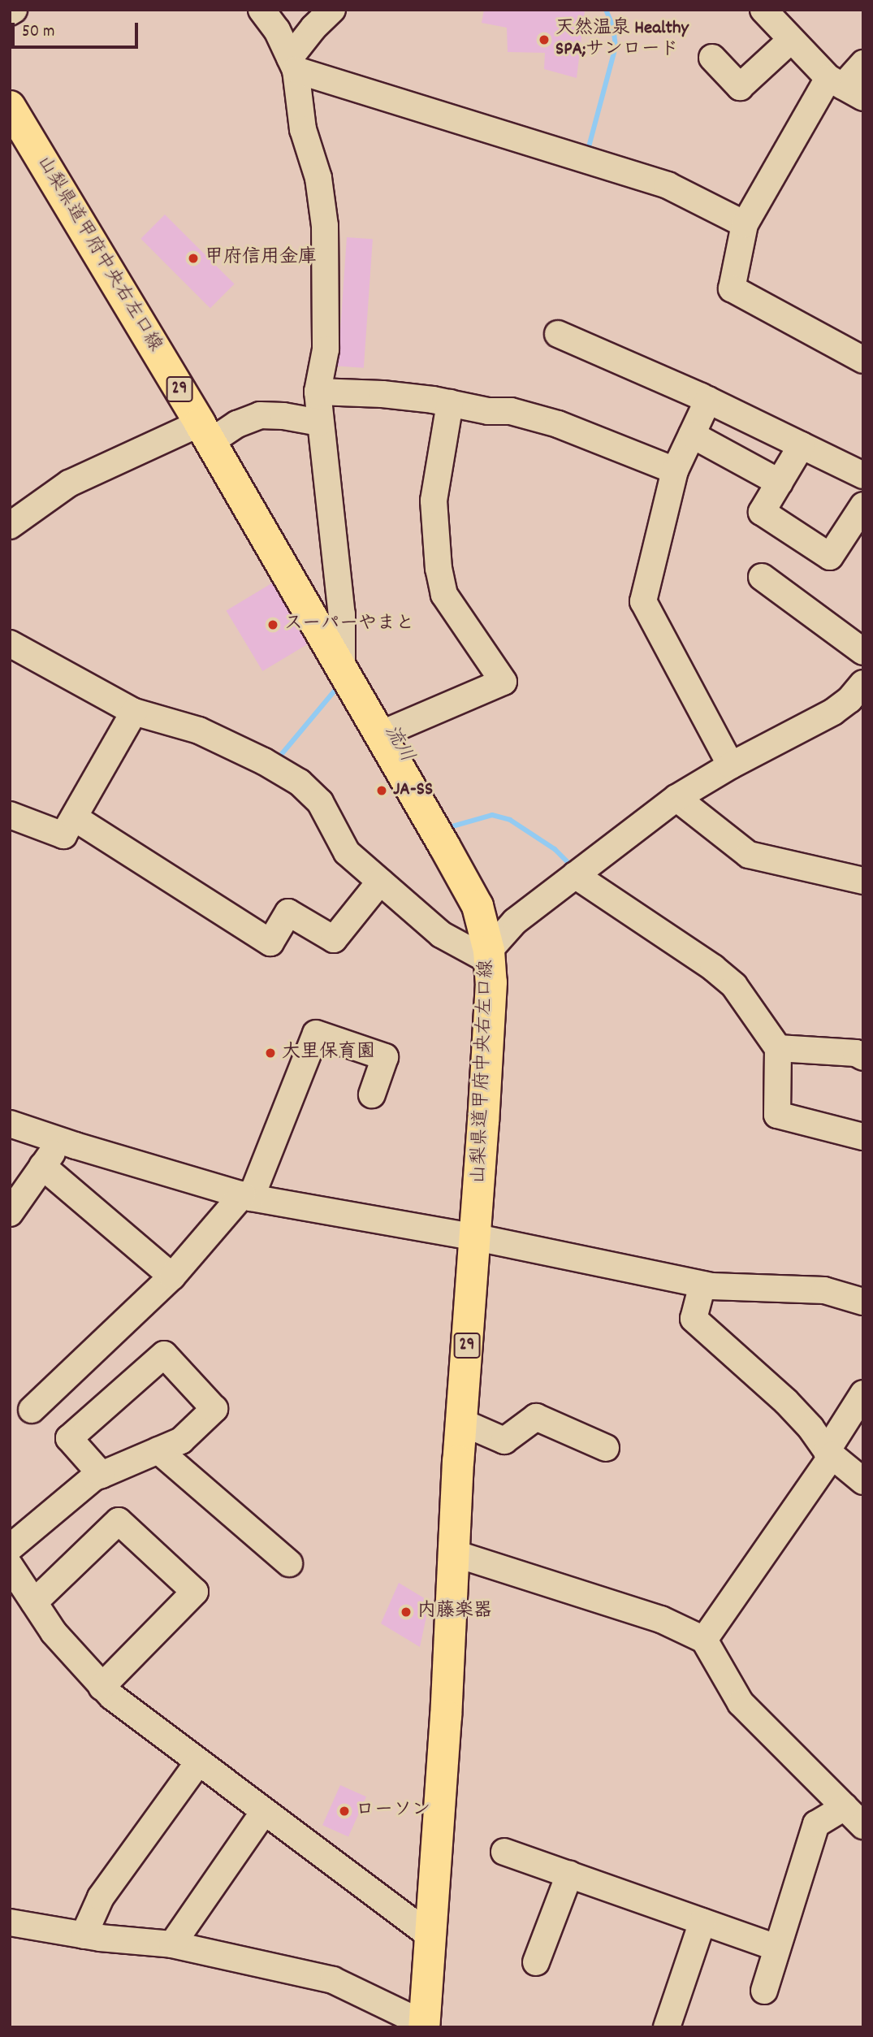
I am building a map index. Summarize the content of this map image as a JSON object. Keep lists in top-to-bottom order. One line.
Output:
{"streets":{"main road":["山梨県道甲府中央右左口線","29"]},"water":["流川"],"places":["天然温泉 Healthy SPA;サンロード","甲府信用金庫","スーパーやまと","JA-SS","大里保育園","内藤楽器","ローソン"],"scale_bar":"50 m"}
